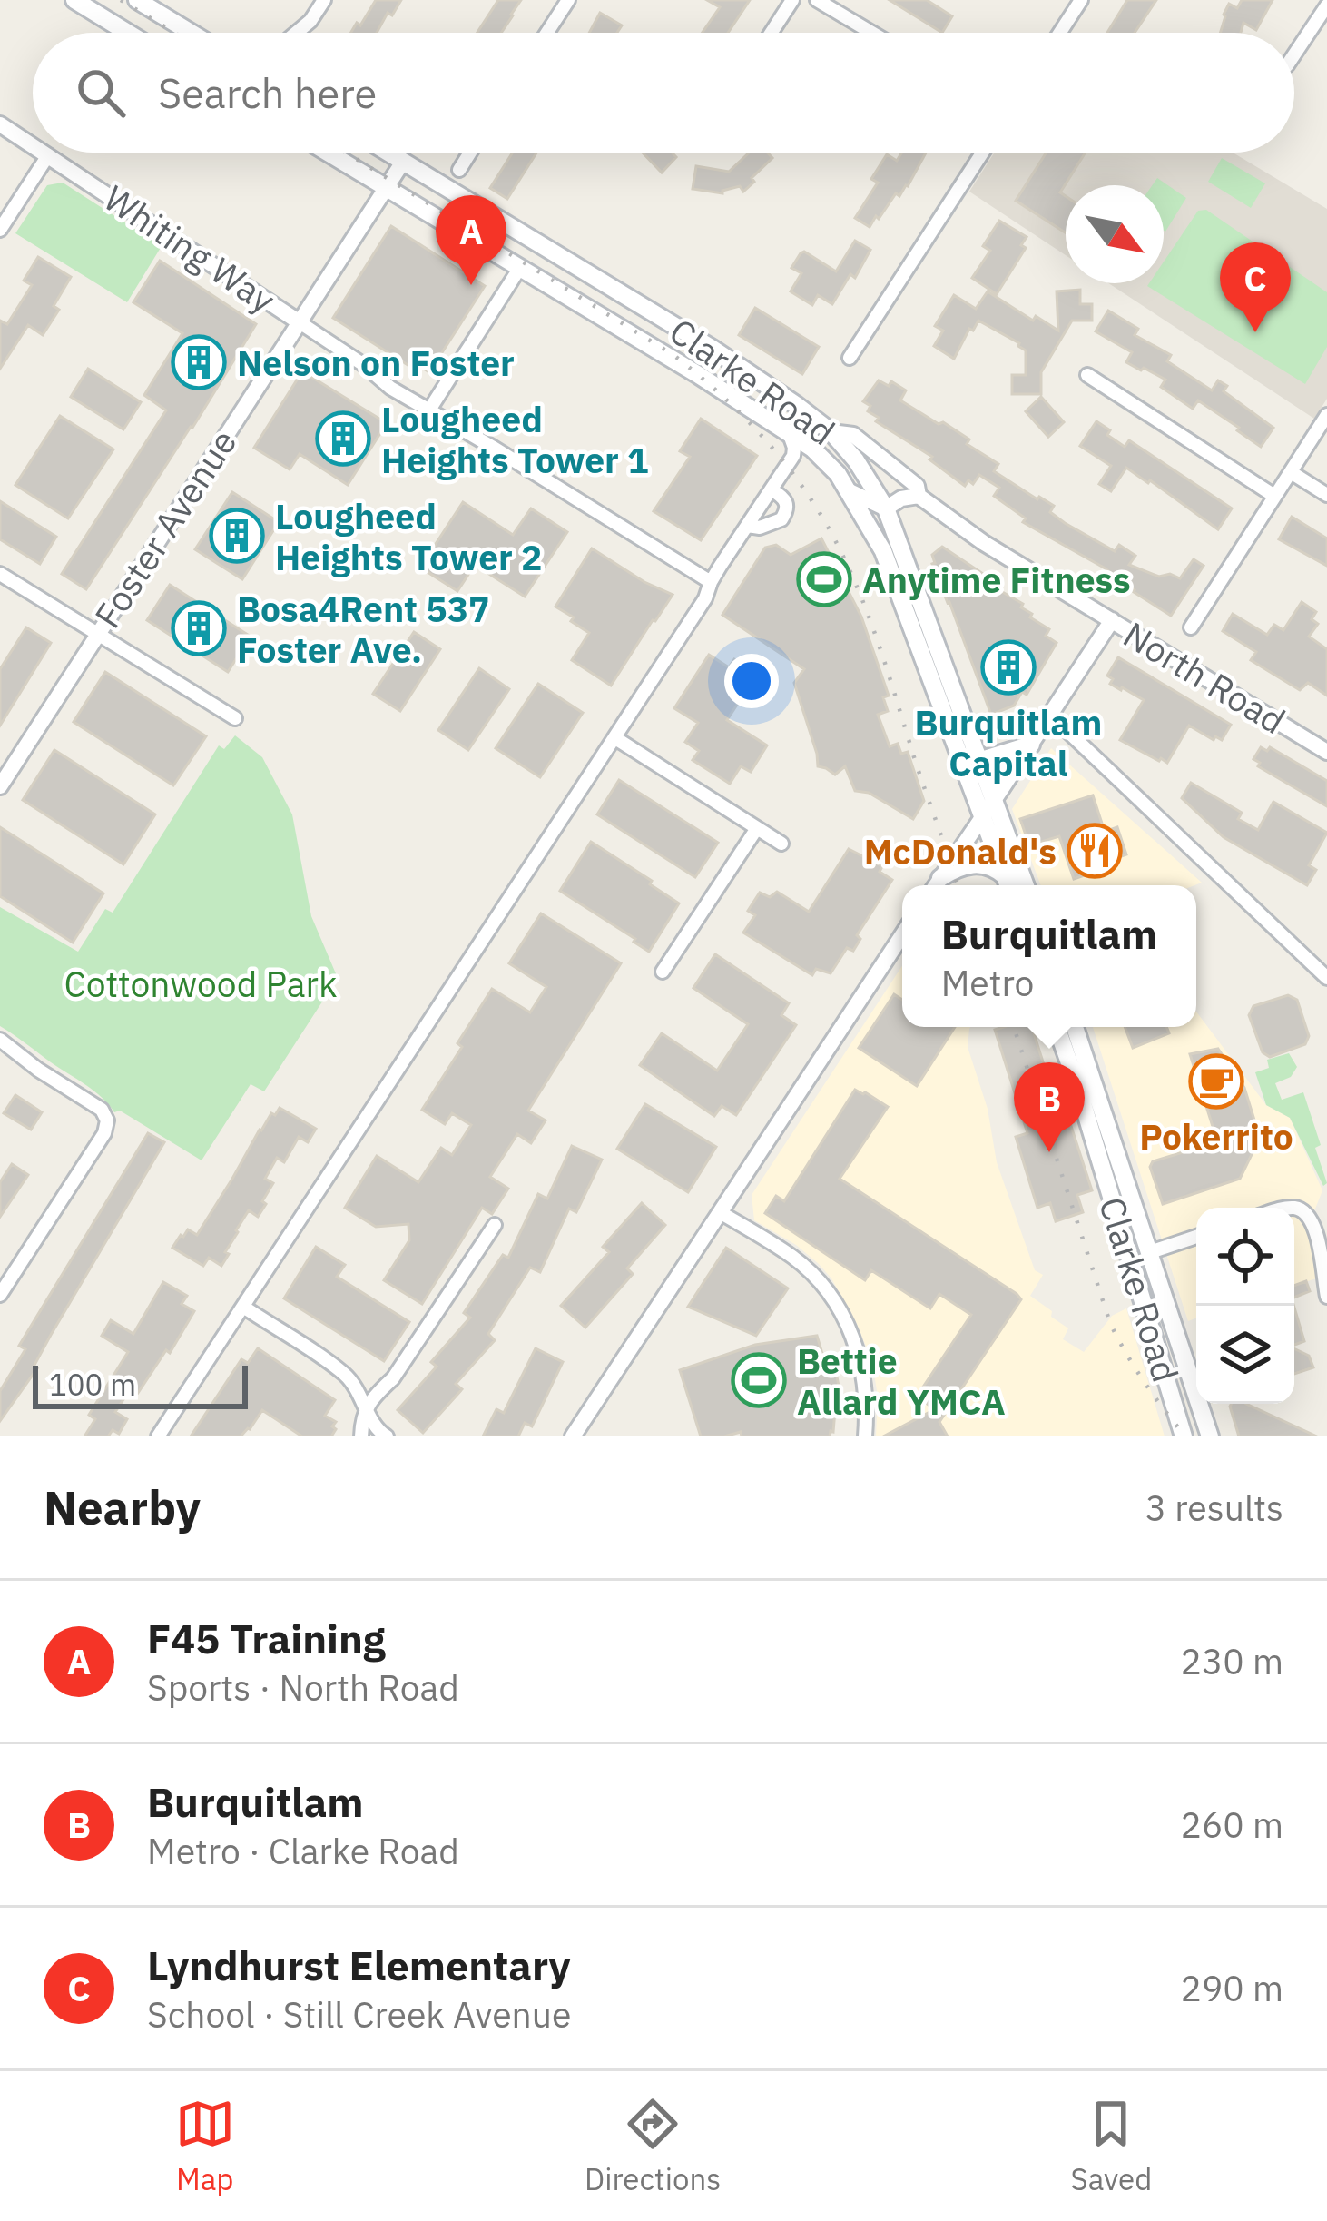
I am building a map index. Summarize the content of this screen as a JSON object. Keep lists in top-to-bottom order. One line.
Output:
{"streets":{"main road":["Clarke Road"],"street":["Whiting Way","Foster Avenue","North Road"]},"crossings":[["Whiting Way","Foster Avenue"],["Clarke Road","Foster Avenue"],["Clarke Road","North Road"]],"parks":["Cottonwood Park"],"places":{"building":["Nelson on Foster","Lougheed Heights Tower 1","Lougheed Heights Tower 2","Bosa4Rent 537 Foster Ave.","Burquitlam Capital"],"sports":["Anytime Fitness","Bettie Allard YMCA"],"restaurant":["McDonald's"],"cafe":["Pokerrito"]},"scale_bar":"100 m","north":"bottom right","page":{"search":"Search here","pins":["A","C","B"],"popup":["Burquitlam","Metro"],"scale":"100 m","heading":["Nearby","3 results"],"list":[{"mark":"A","name":"F45 Training","note":"Sports · North Road","value":"230 m"},{"mark":"B","name":"Burquitlam","note":"Metro · Clarke Road","value":"260 m"},{"mark":"C","name":"Lyndhurst Elementary","note":"School · Still Creek Avenue","value":"290 m"}],"nav":["Map","Directions","Saved"]}}
